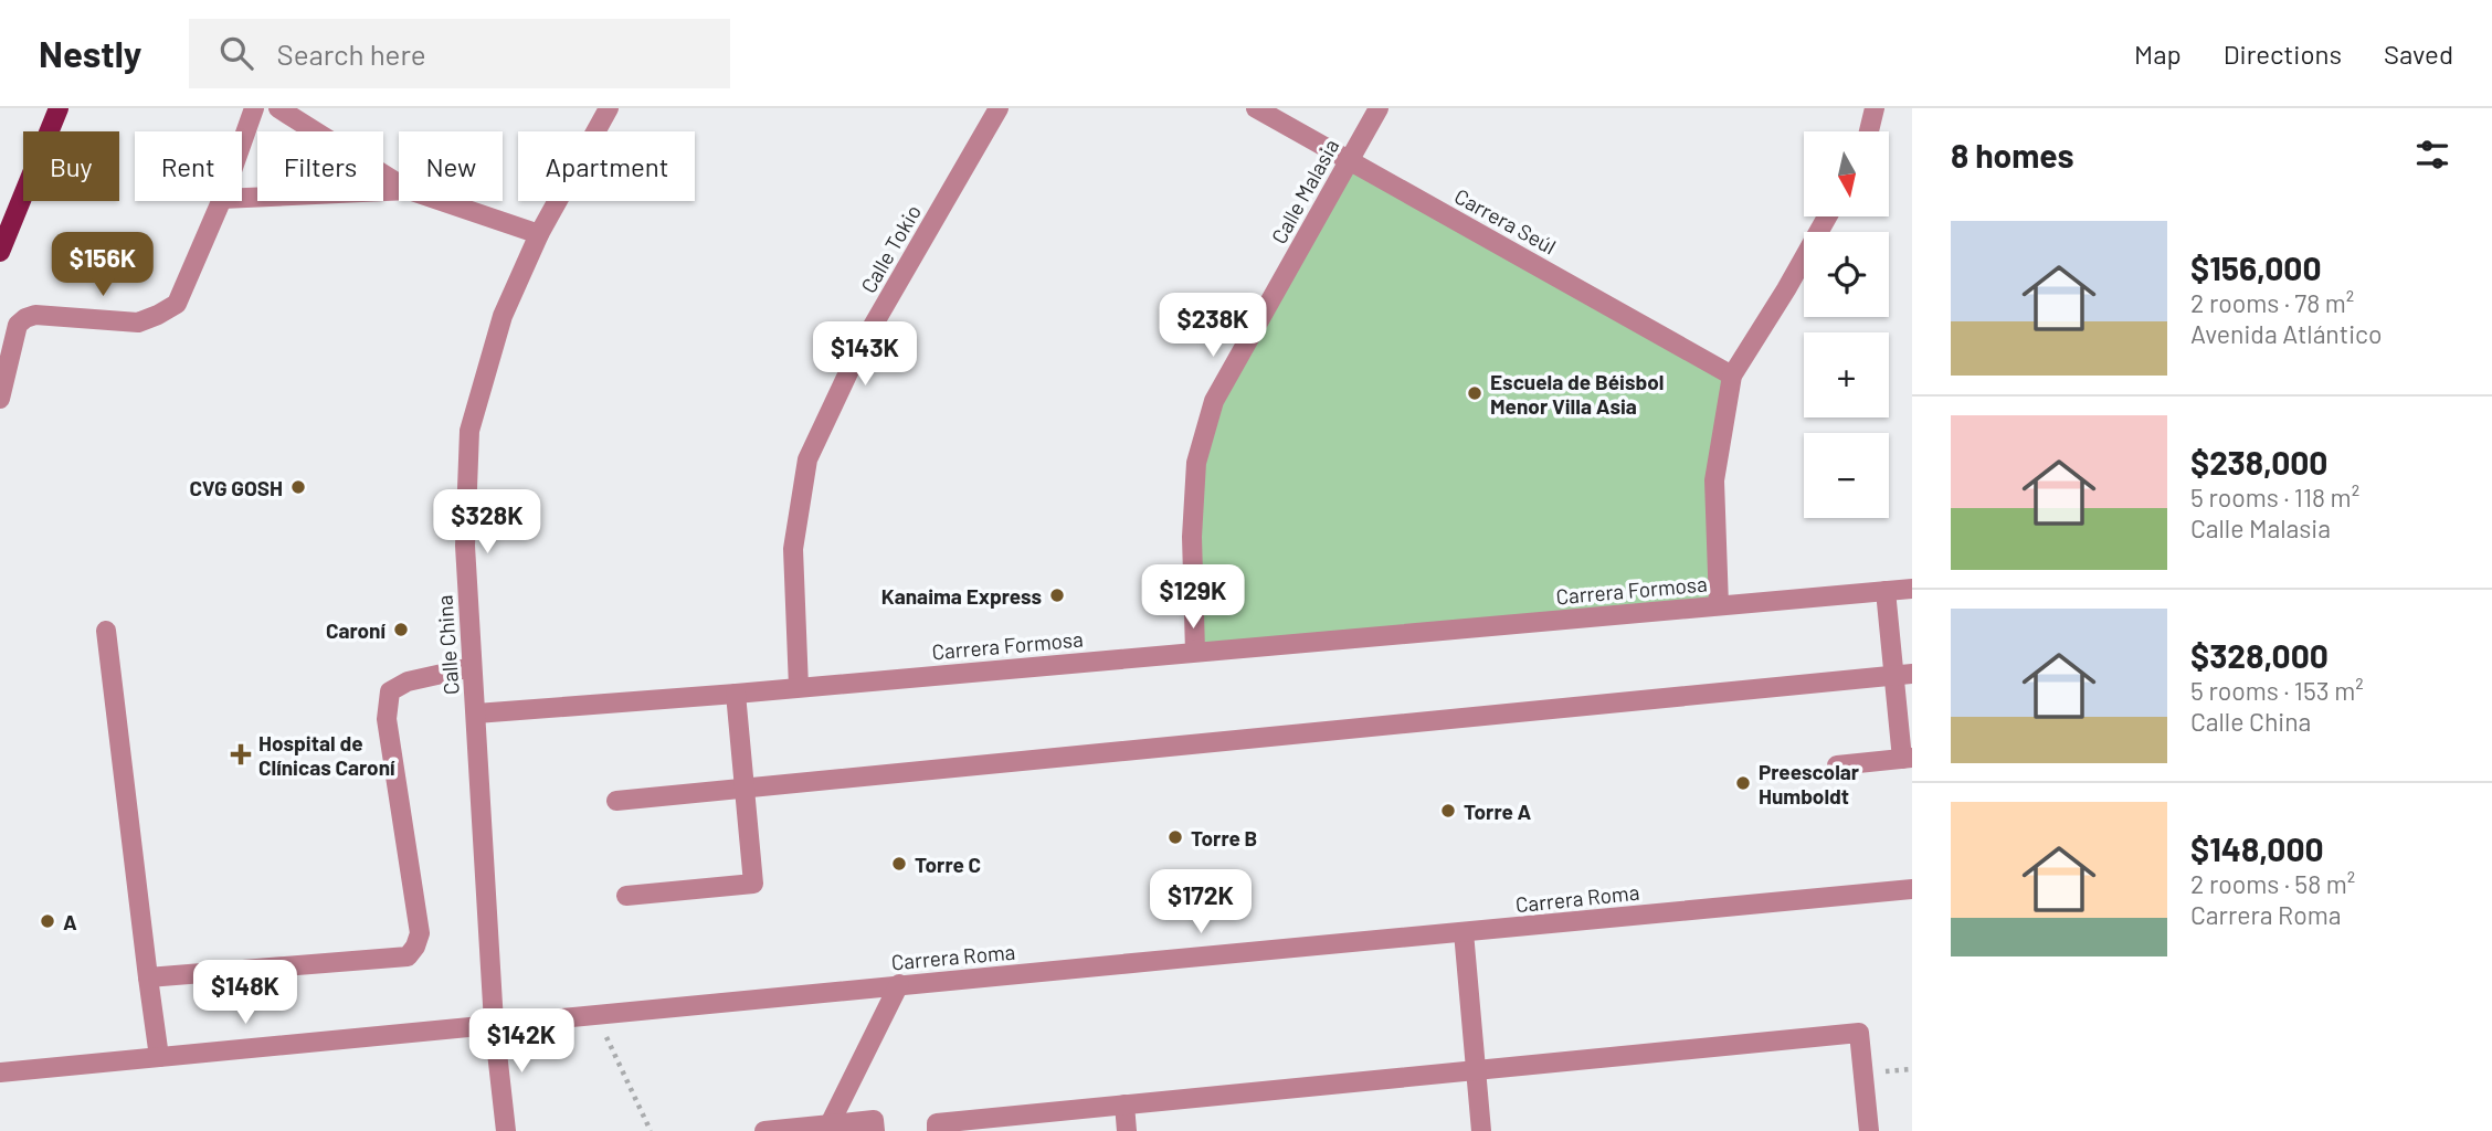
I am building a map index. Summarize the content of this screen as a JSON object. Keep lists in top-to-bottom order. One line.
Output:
{"streets":{"street":["Calle Malasia","Carrera Seúl","Calle Tokio","Carrera Formosa","Calle China","Carrera Roma"]},"crossings":[["Calle Malasia","Carrera Seúl"],["Calle Malasia","Carrera Formosa"],["Calle Tokio","Carrera Formosa"],["Carrera Formosa","Calle China"],["Calle China","Carrera Roma"]],"places":{"other":["Escuela de Béisbol Menor Villa Asia","CVG GOSH","Kanaima Express","Caroní","Preescolar Humboldt","Torre A","Torre B","Torre C","A"],"health":["Hospital de Clínicas Caroní"]},"north":"bottom","page":{"header":"Nestly","search":"Search here","nav":["Map","Directions","Saved"],"heading":"8 homes","map_buttons":["+","−"],"chip":["Buy","Rent","Filters","New","Apartment"],"list":[{"name":"$156,000","note":"2 rooms · 78 m² · Avenida Atlántico"},{"name":"$238,000","note":"5 rooms · 118 m² · Calle Malasia"},{"name":"$328,000","note":"5 rooms · 153 m² · Calle China"},{"name":"$148,000","note":"2 rooms · 58 m² · Carrera Roma"}],"price":["$156K","$238K","$143K","$328K","$129K","$172K","$148K","$142K"]}}
